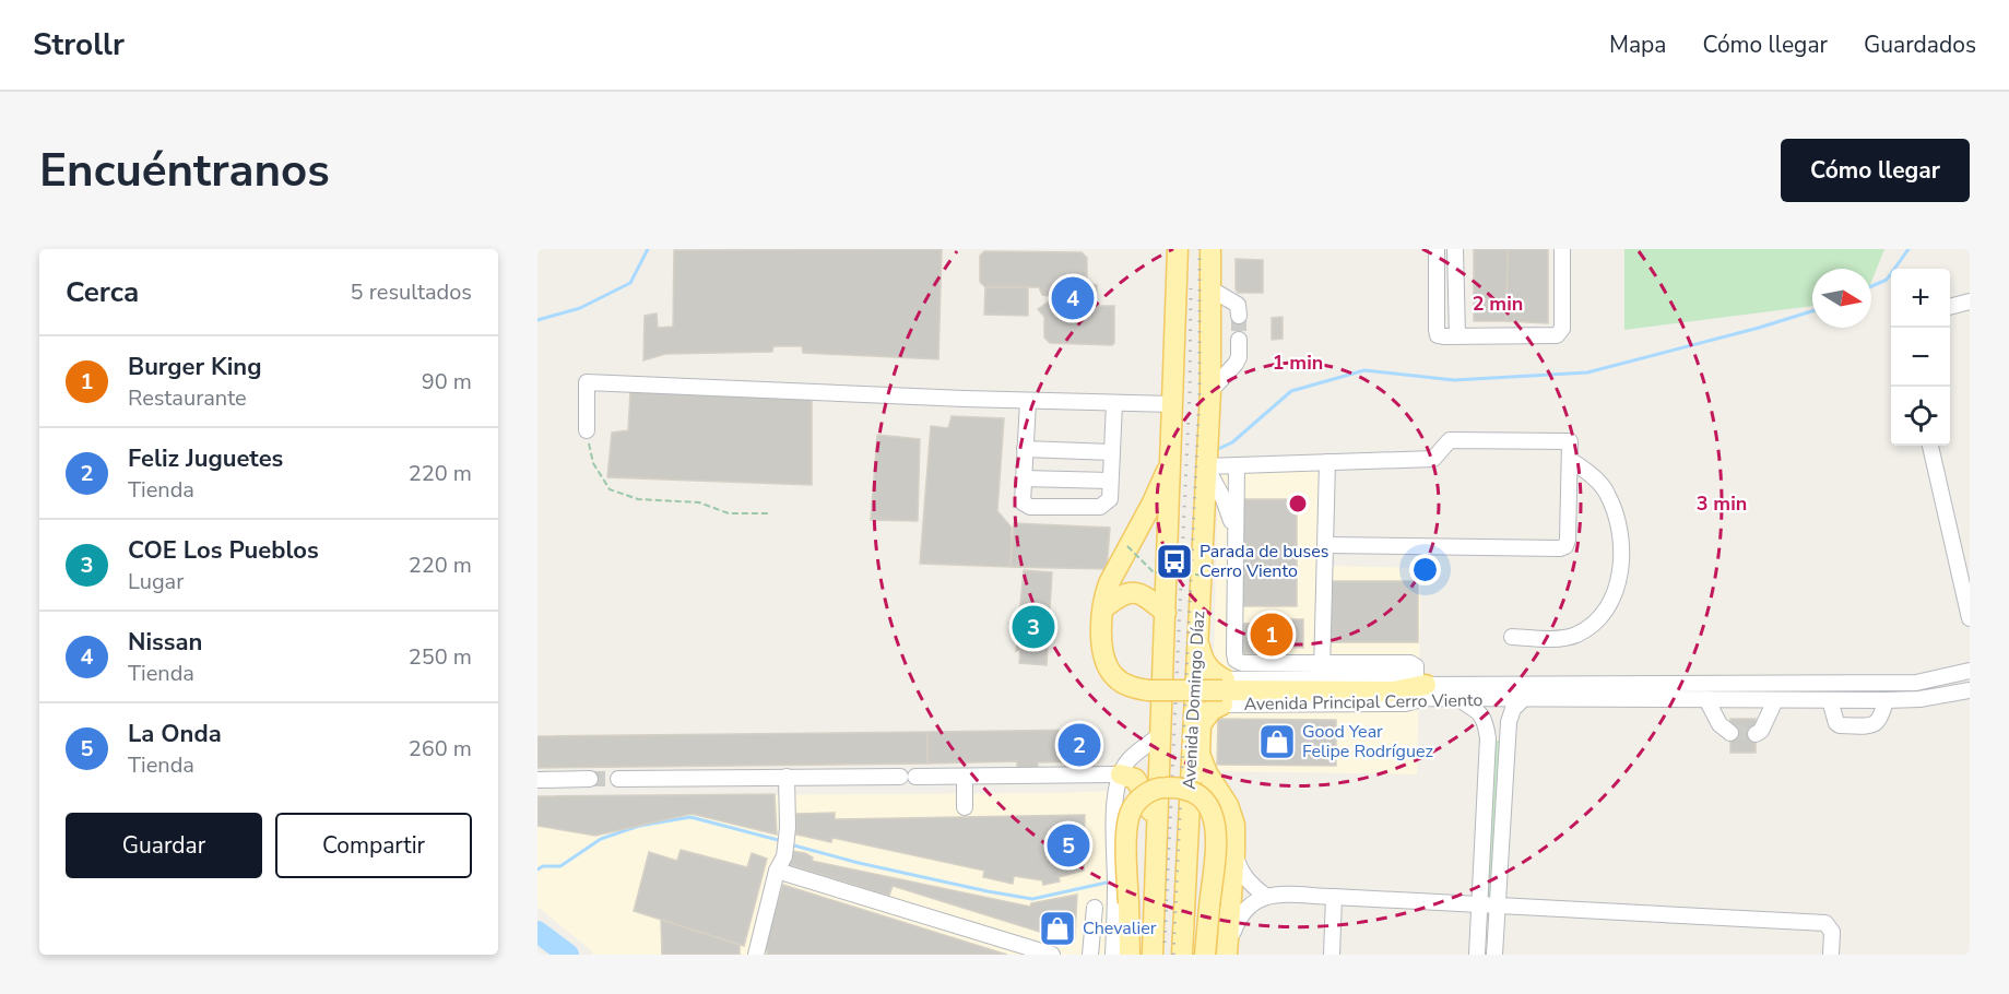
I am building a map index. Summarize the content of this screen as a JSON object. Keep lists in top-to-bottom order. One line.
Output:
{"streets":{"main road":["Avenida Domingo Díaz"],"street":["Avenida Principal Cerro Viento"]},"places":{"bus stop":["Parada de buses Cerro Viento"],"shop":["Good Year Felipe Rodríguez","Chevalier"]},"north":"right","page":{"header":"Strollr","nav":["Mapa","Cómo llegar","Guardados"],"buttons":["Cómo llegar",["Guardar","Compartir"]],"title":"Encuéntranos","heading":["Cerca","5 resultados"],"map_buttons":["+","−"],"pins":["4","3","1","2","5"],"list":[{"mark":"1","name":"Burger King","note":"Restaurante","value":"90 m"},{"mark":"2","name":"Feliz Juguetes","note":"Tienda","value":"220 m"},{"mark":"3","name":"COE Los Pueblos","note":"Lugar","value":"220 m"},{"mark":"4","name":"Nissan","note":"Tienda","value":"250 m"},{"mark":"5","name":"La Onda","note":"Tienda","value":"260 m"}]},"rings":["2 min","1 min","3 min"]}
